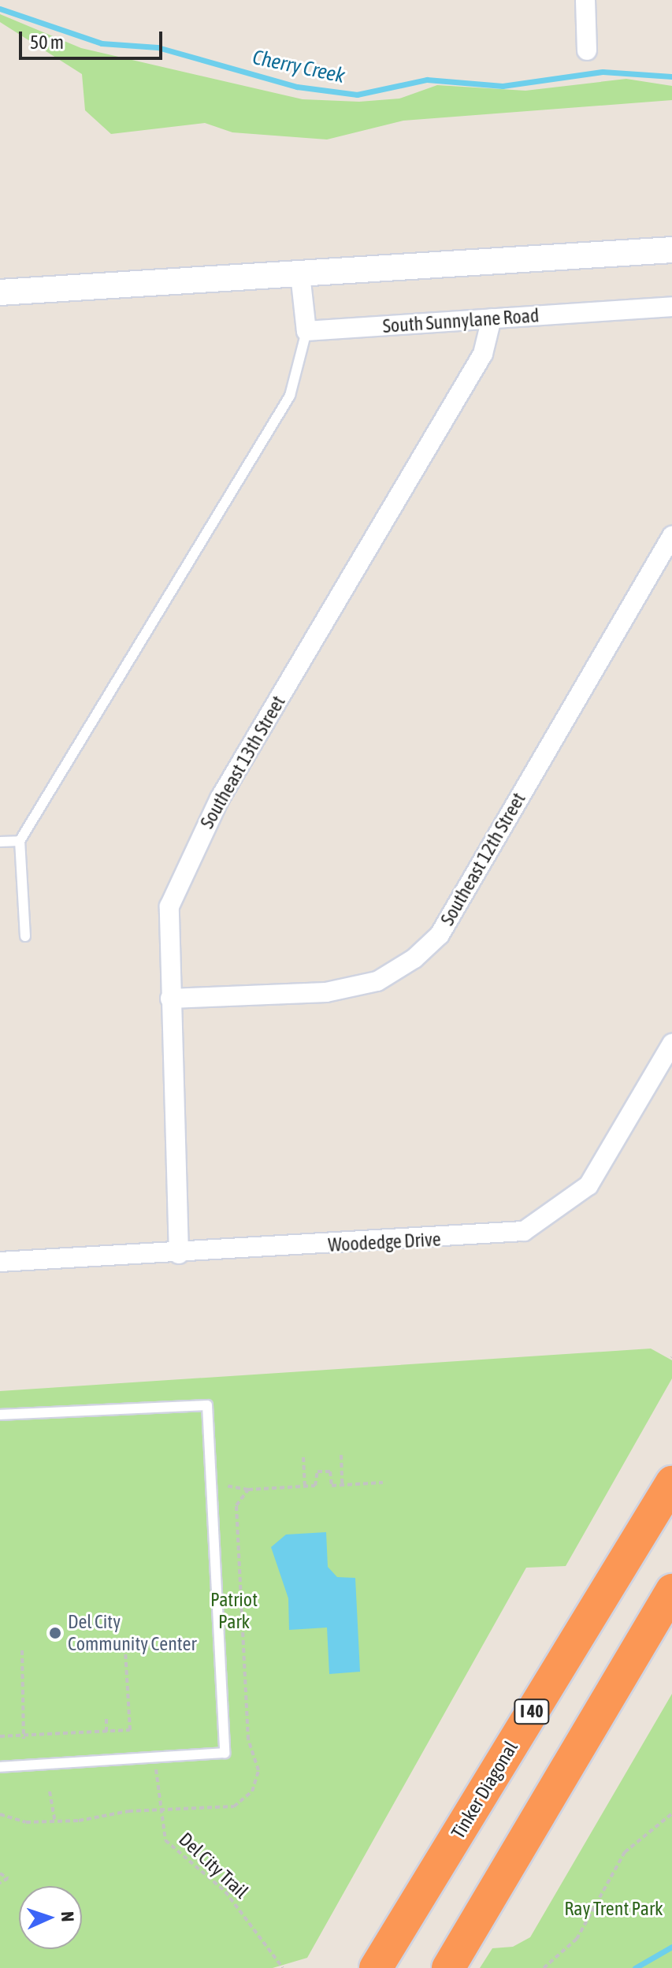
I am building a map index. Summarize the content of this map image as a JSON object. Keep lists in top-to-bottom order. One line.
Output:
{"streets":{"highway":["I 40","Tinker Diagonal"],"street":["South Sunnylane Road","Southeast 13th Street","Southeast 12th Street","Woodedge Drive"],"path":["Del City Trail"]},"crossings":[["South Sunnylane Road","Southeast 13th Street"],["Southeast 13th Street","Southeast 12th Street"],["Southeast 13th Street","Woodedge Drive"]],"water":["Cherry Creek"],"parks":["Patriot Park","Ray Trent Park"],"places":["Del City Community Center"],"scale_bar":"50 m","north":"right"}
